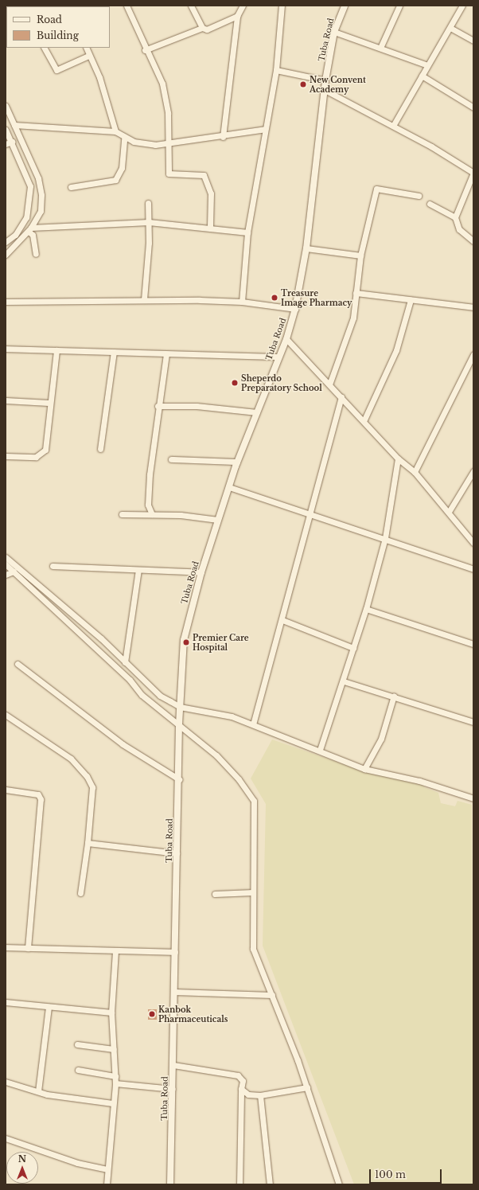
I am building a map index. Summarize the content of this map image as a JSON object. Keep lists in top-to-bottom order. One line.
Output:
{"streets":{"street":["Tuba Road"]},"places":["New Convent Academy","Treasure Image Pharmacy","Sheperdo Preparatory School","Premier Care Hospital","Kanbok Pharmaceuticals"],"legend":["Road","Building"],"scale_bar":"100 m","north":"top"}
